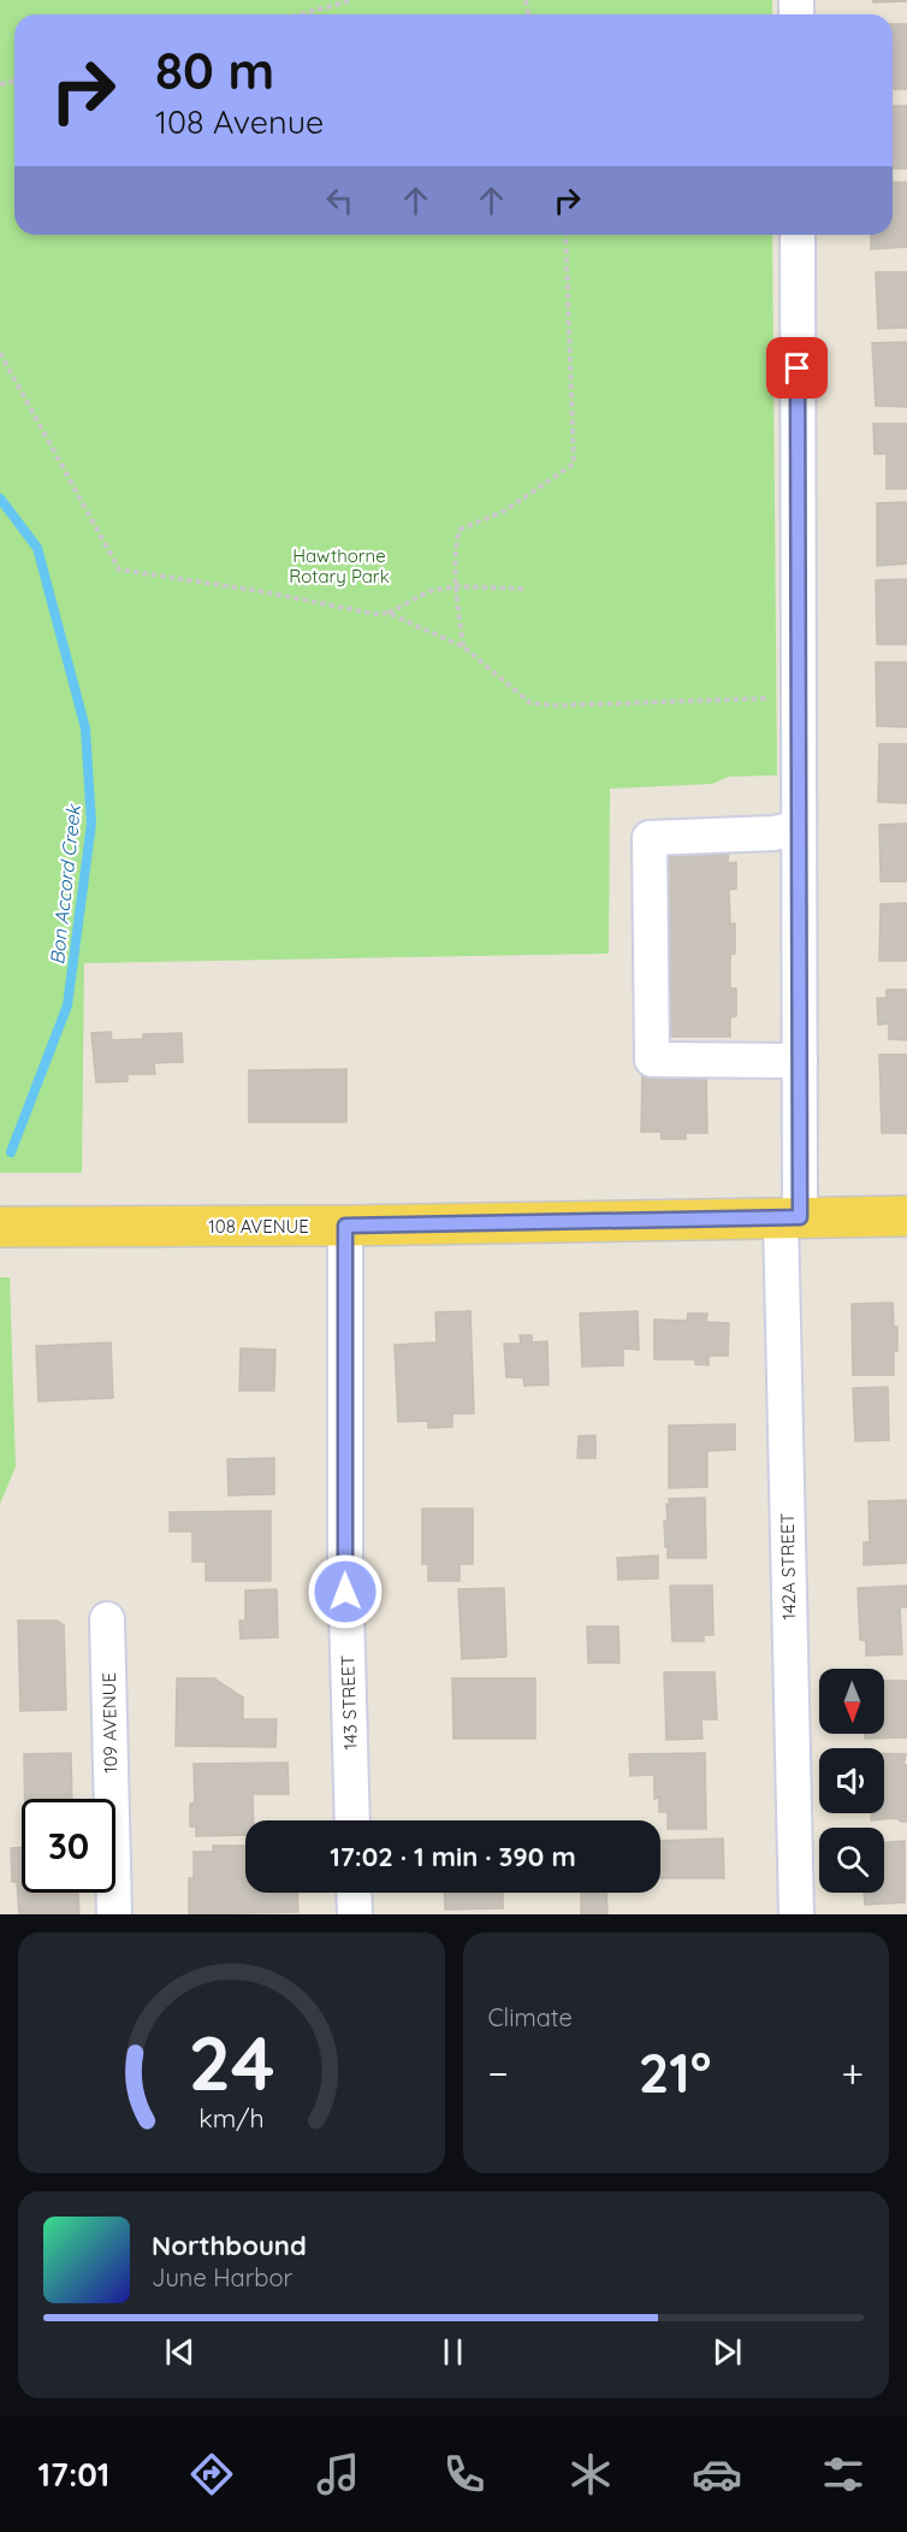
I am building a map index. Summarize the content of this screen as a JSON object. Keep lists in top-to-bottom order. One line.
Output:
{"streets":{"main road":["108 AVENUE"],"street":["142A STREET","143 STREET","109 AVENUE"]},"crossings":[["108 AVENUE","142A STREET"],["108 AVENUE","143 STREET"]],"water":["Bon Accord Creek"],"parks":["Hawthorne Rotary Park"],"north":"bottom","page":{"turn":["80 m","108 Avenue"],"limit":"30","trip":"17:02 · 1 min · 390 m","tile":"Climate","heat":["−","21°","+"],"song":["Northbound","June Harbor"],"tabs":"17:01","gauge":["24","km/h"]}}
